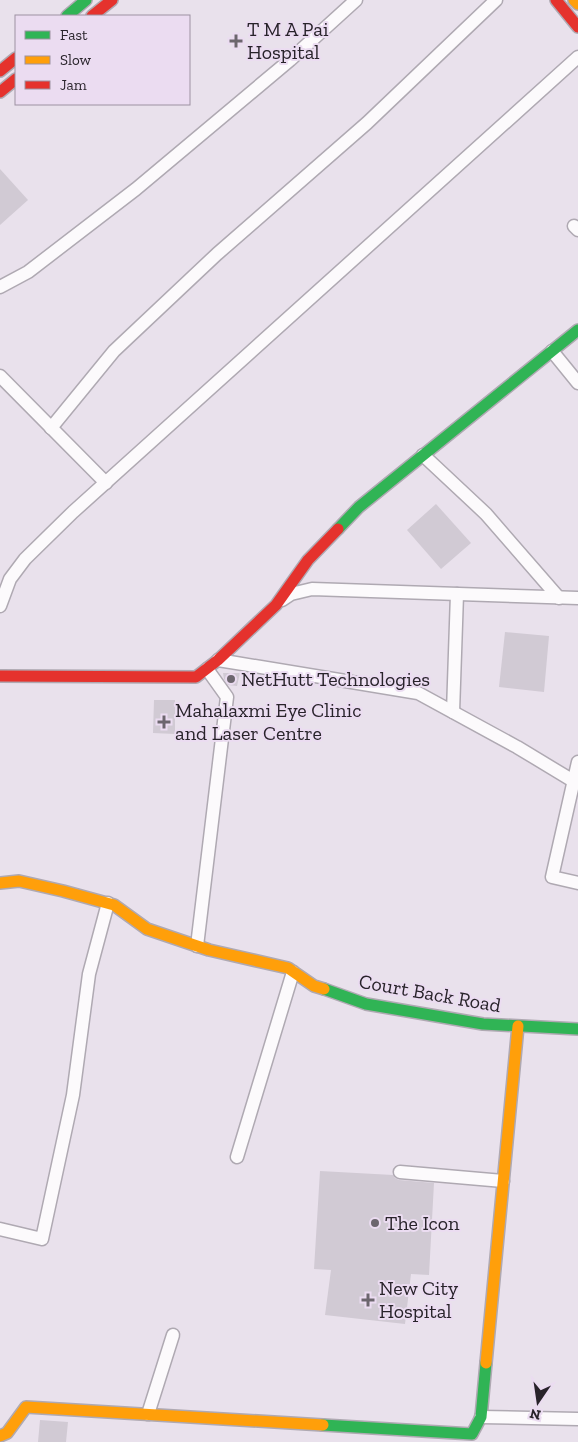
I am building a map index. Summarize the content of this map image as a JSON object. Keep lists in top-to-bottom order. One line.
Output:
{"streets":{"street":["Court Back Road"]},"places":{"health":["T M A Pai Hospital","Mahalaxmi Eye Clinic and Laser Centre","New City Hospital"],"other":["NetHutt Technologies","The Icon"]},"legend":["Fast","Slow","Jam"],"north":"bottom"}
